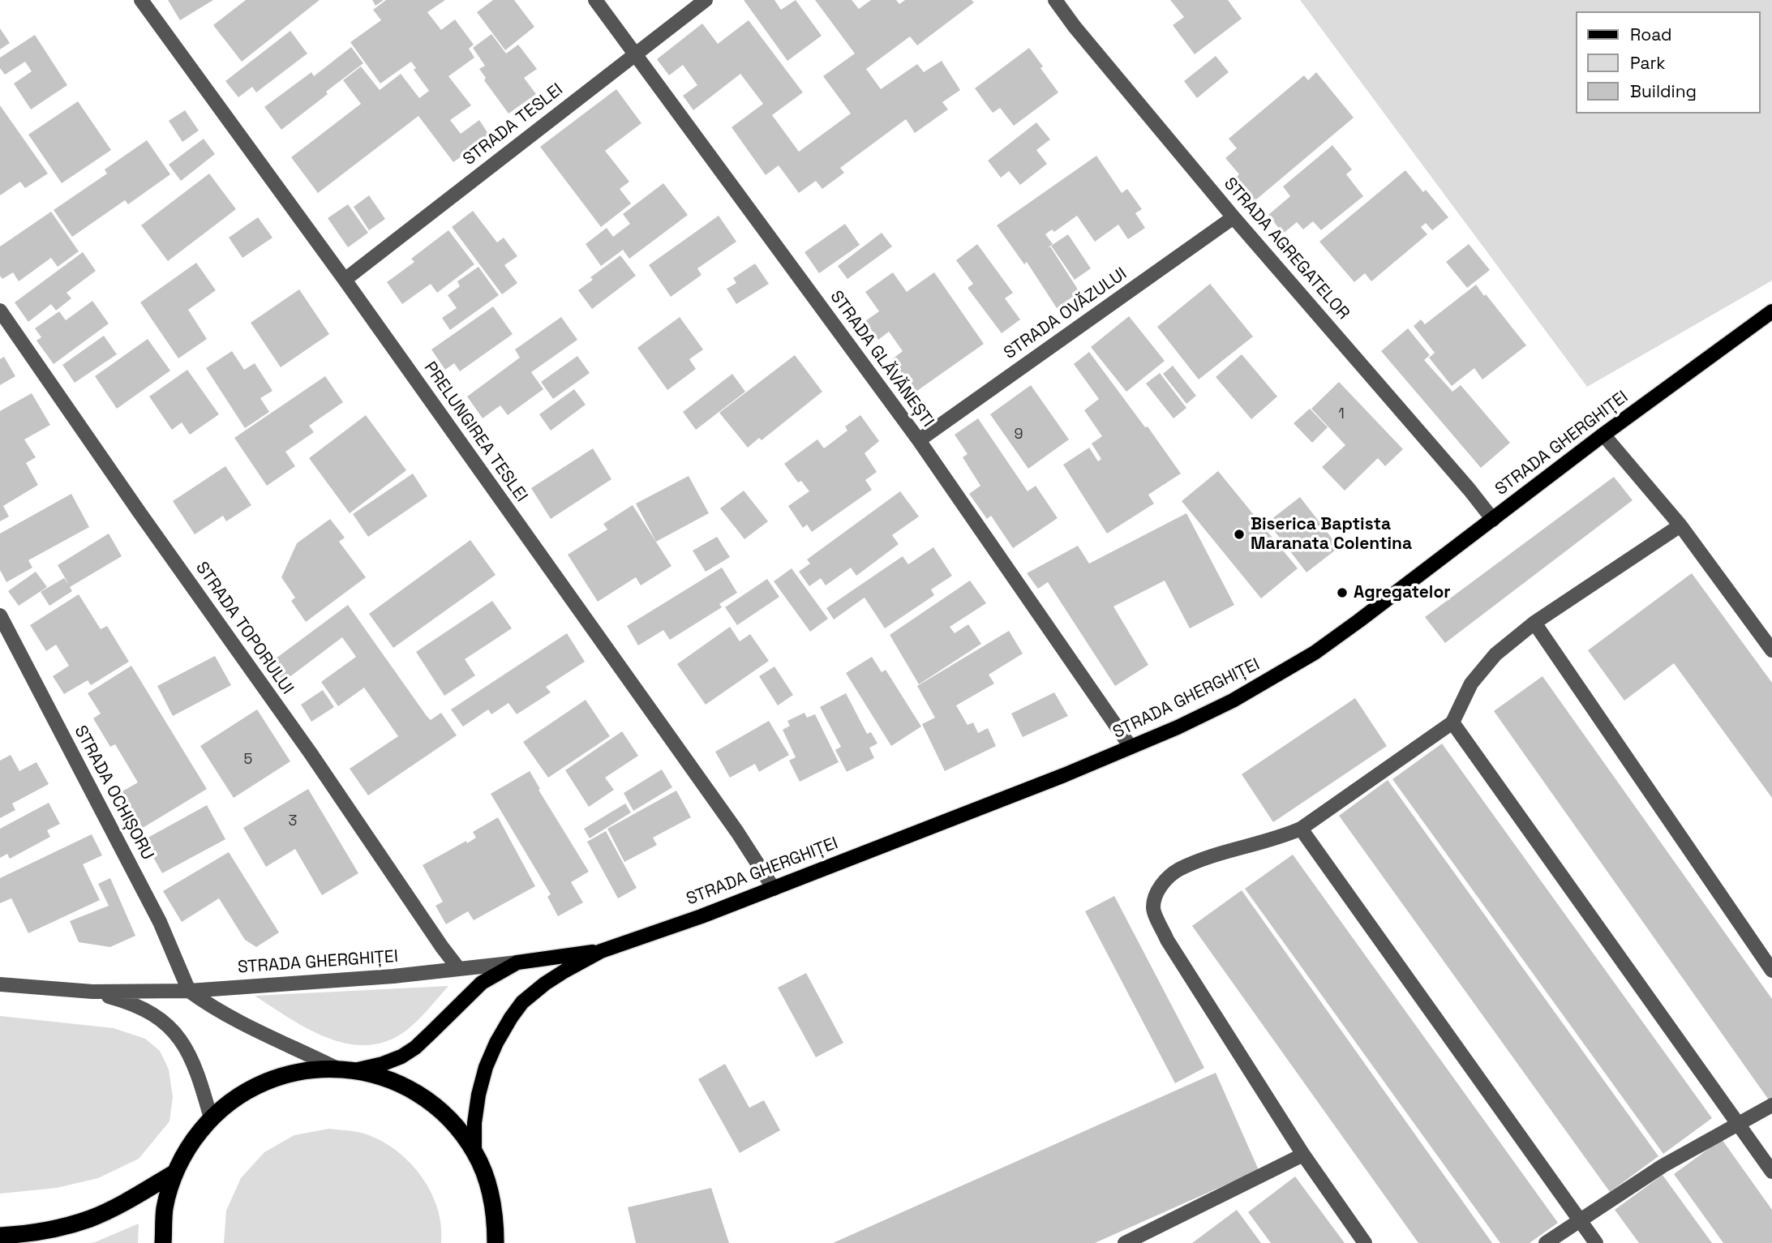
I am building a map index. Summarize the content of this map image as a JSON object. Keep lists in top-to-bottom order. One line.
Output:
{"streets":{"main road":["STRADA GHERGHIȚEI"],"street":["STRADA TESLEI","STRADA AGREGATELOR","STRADA OVĂZULUI","STRADA GLĂVĂNEȘTI","PRELUNGIREA TESLEI","STRADA TOPORULUI","STRADA OCHIȘORU"]},"crossings":[["STRADA TESLEI","STRADA GLĂVĂNEȘTI"],["STRADA TESLEI","PRELUNGIREA TESLEI"],["STRADA AGREGATELOR","STRADA OVĂZULUI"],["STRADA AGREGATELOR","STRADA GHERGHIȚEI"],["STRADA OVĂZULUI","STRADA GLĂVĂNEȘTI"],["STRADA GLĂVĂNEȘTI","STRADA GHERGHIȚEI"],["PRELUNGIREA TESLEI","STRADA GHERGHIȚEI"],["STRADA GHERGHIȚEI","STRADA TOPORULUI"],["STRADA GHERGHIȚEI","STRADA OCHIȘORU"]],"places":["Biserica Baptista Maranata Colentina","Agregatelor"],"house_numbers":["1","9","5","3"],"legend":["Road","Park","Building"]}
